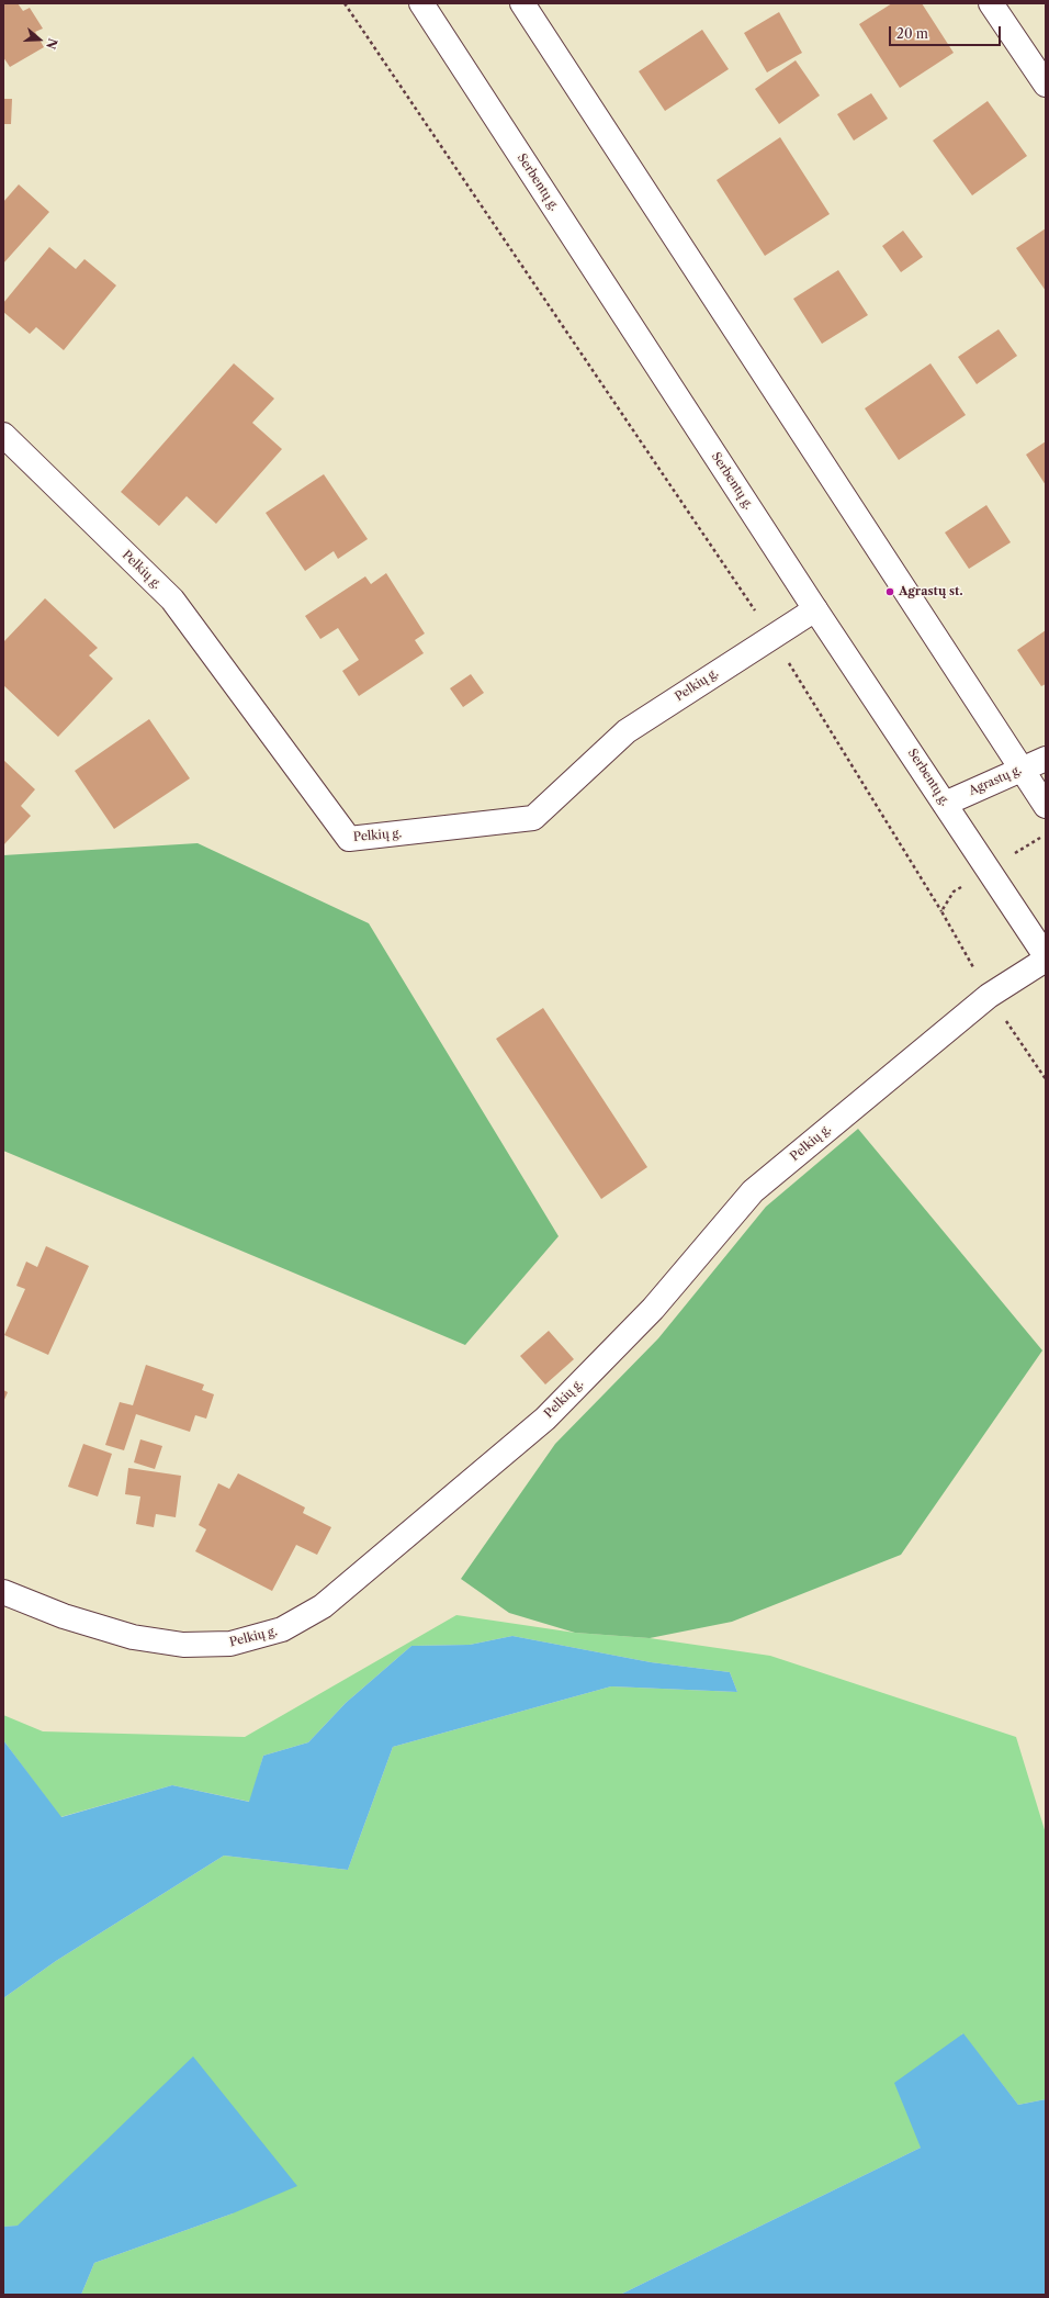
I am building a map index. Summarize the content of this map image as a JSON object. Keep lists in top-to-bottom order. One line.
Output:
{"streets":{"street":["Serbentų g.","Pelkių g.","Agrastų g."]},"crossings":[["Serbentų g.","Pelkių g."],["Serbentų g.","Agrastų g."]],"places":["Agrastų st."],"scale_bar":"20 m","north":"right"}
